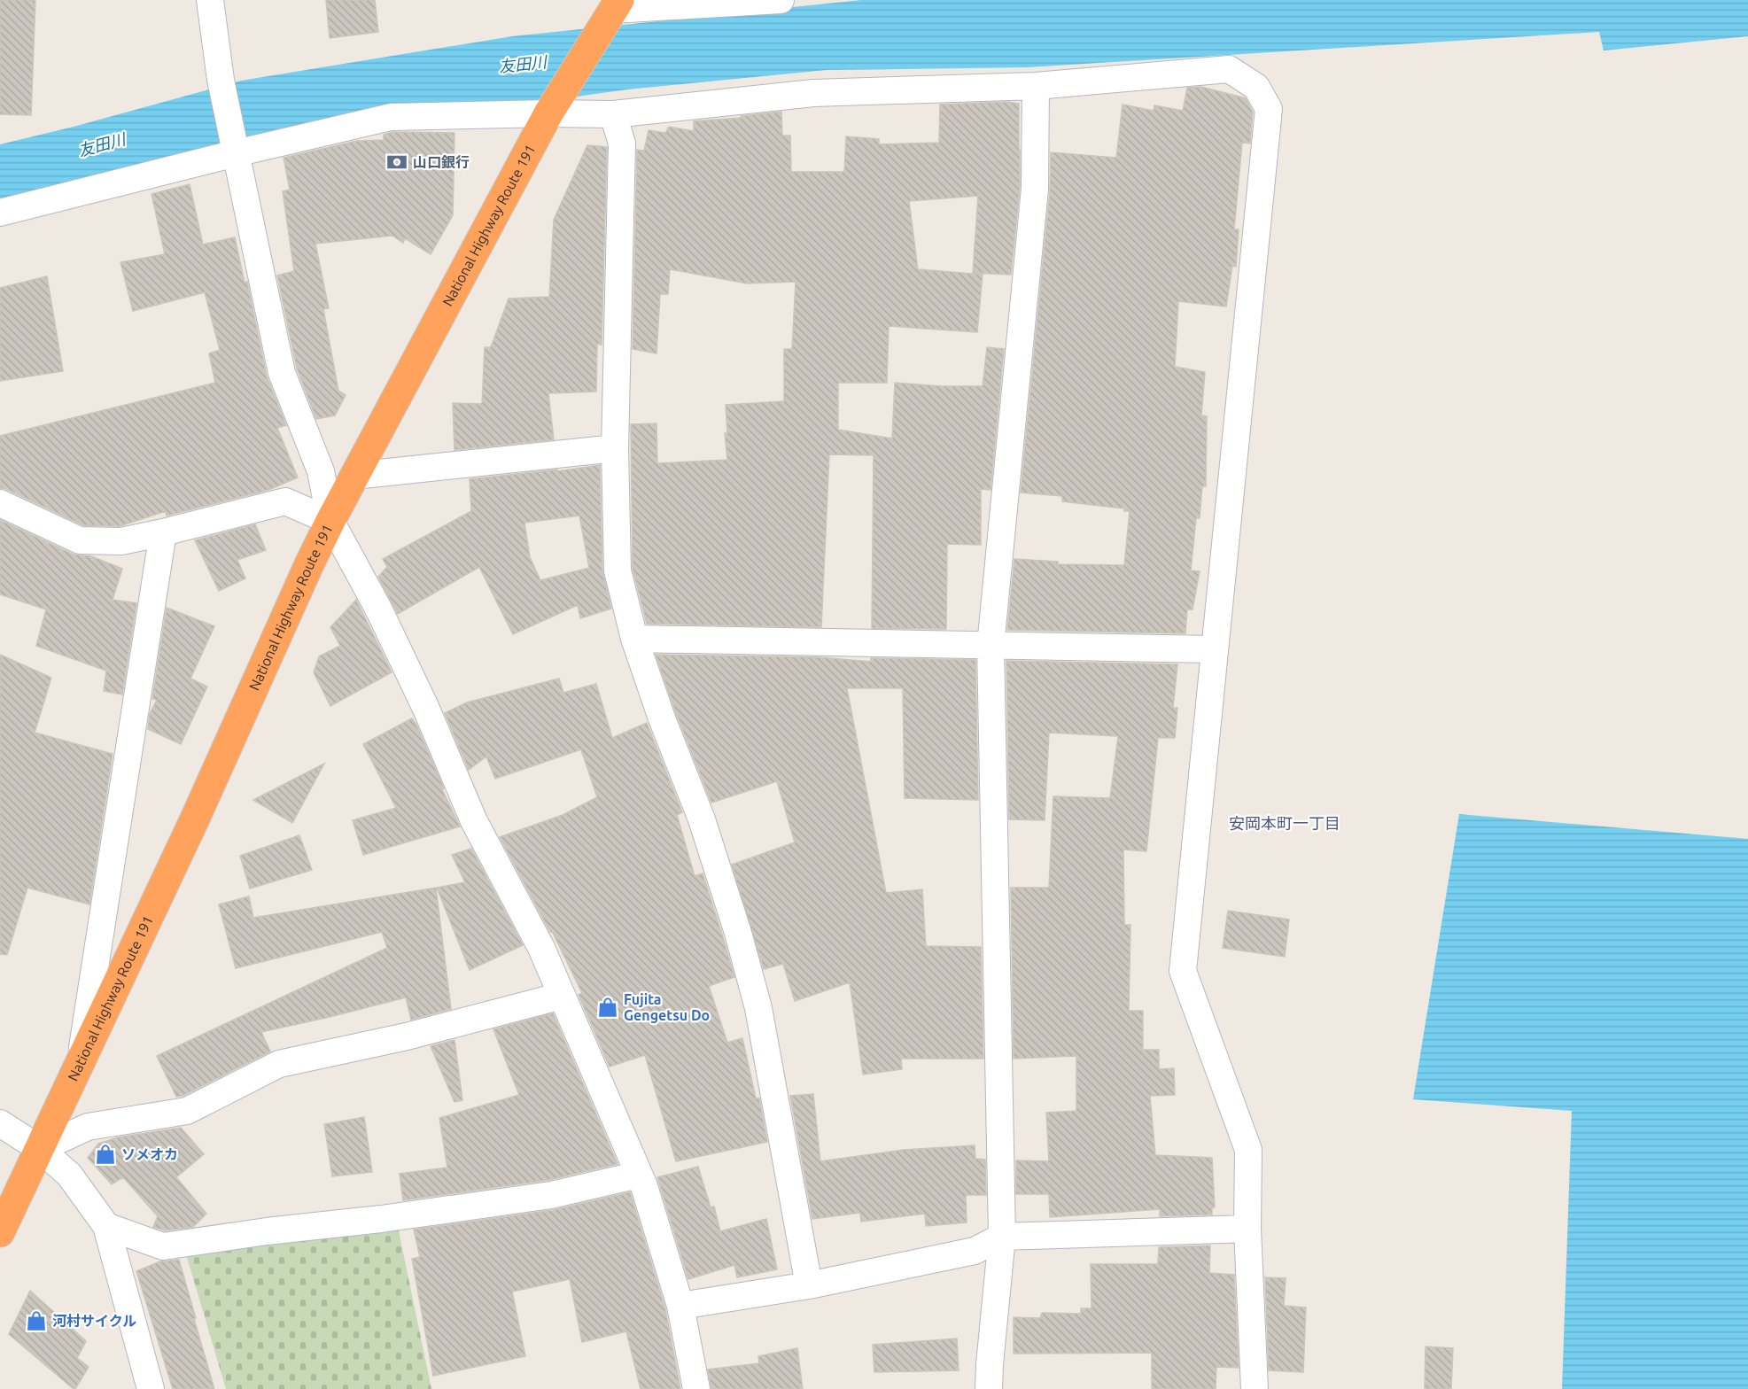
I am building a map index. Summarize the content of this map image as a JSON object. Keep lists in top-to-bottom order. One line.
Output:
{"streets":{"highway":["National Highway Route 191"]},"districts":["安岡本町一丁目"],"water":["友田川"],"places":{"bank":["山口銀行"],"shop":["Fujita Gengetsu Do","ソメオカ","河村サイクル"]}}
